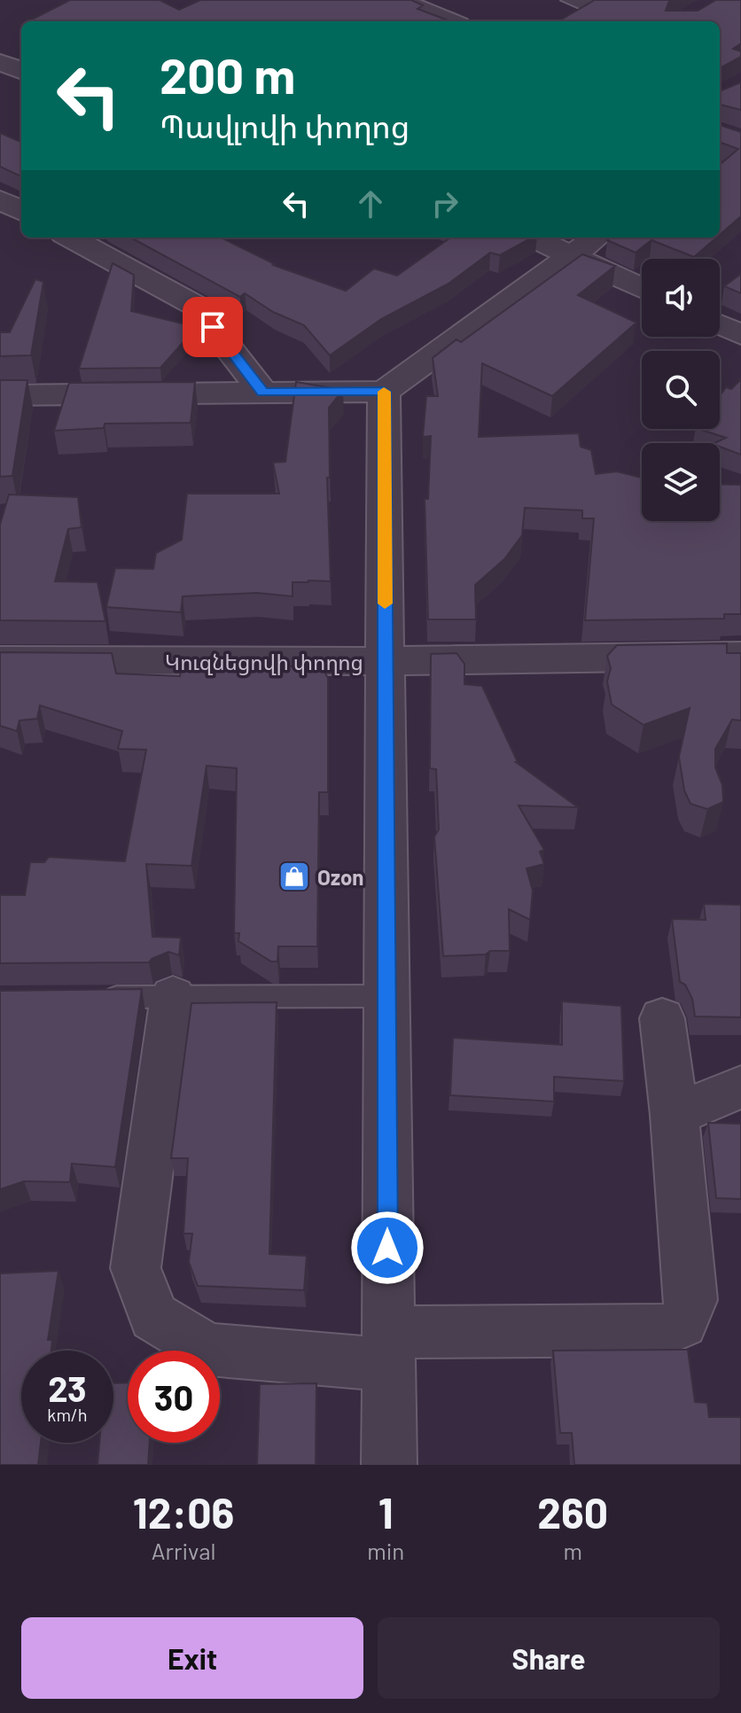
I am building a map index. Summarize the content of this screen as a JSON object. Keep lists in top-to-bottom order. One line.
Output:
{"streets":{"street":["Կուզնեցովի փողոց"]},"places":{"shop":["Ozon"]},"page":{"turn":["200 m","Պավլովի փողոց"],"speed":"23 km/h","limit":"30","eta":["12:06","Arrival","1","min","260","m"],"buttons":["Exit","Share"]}}
